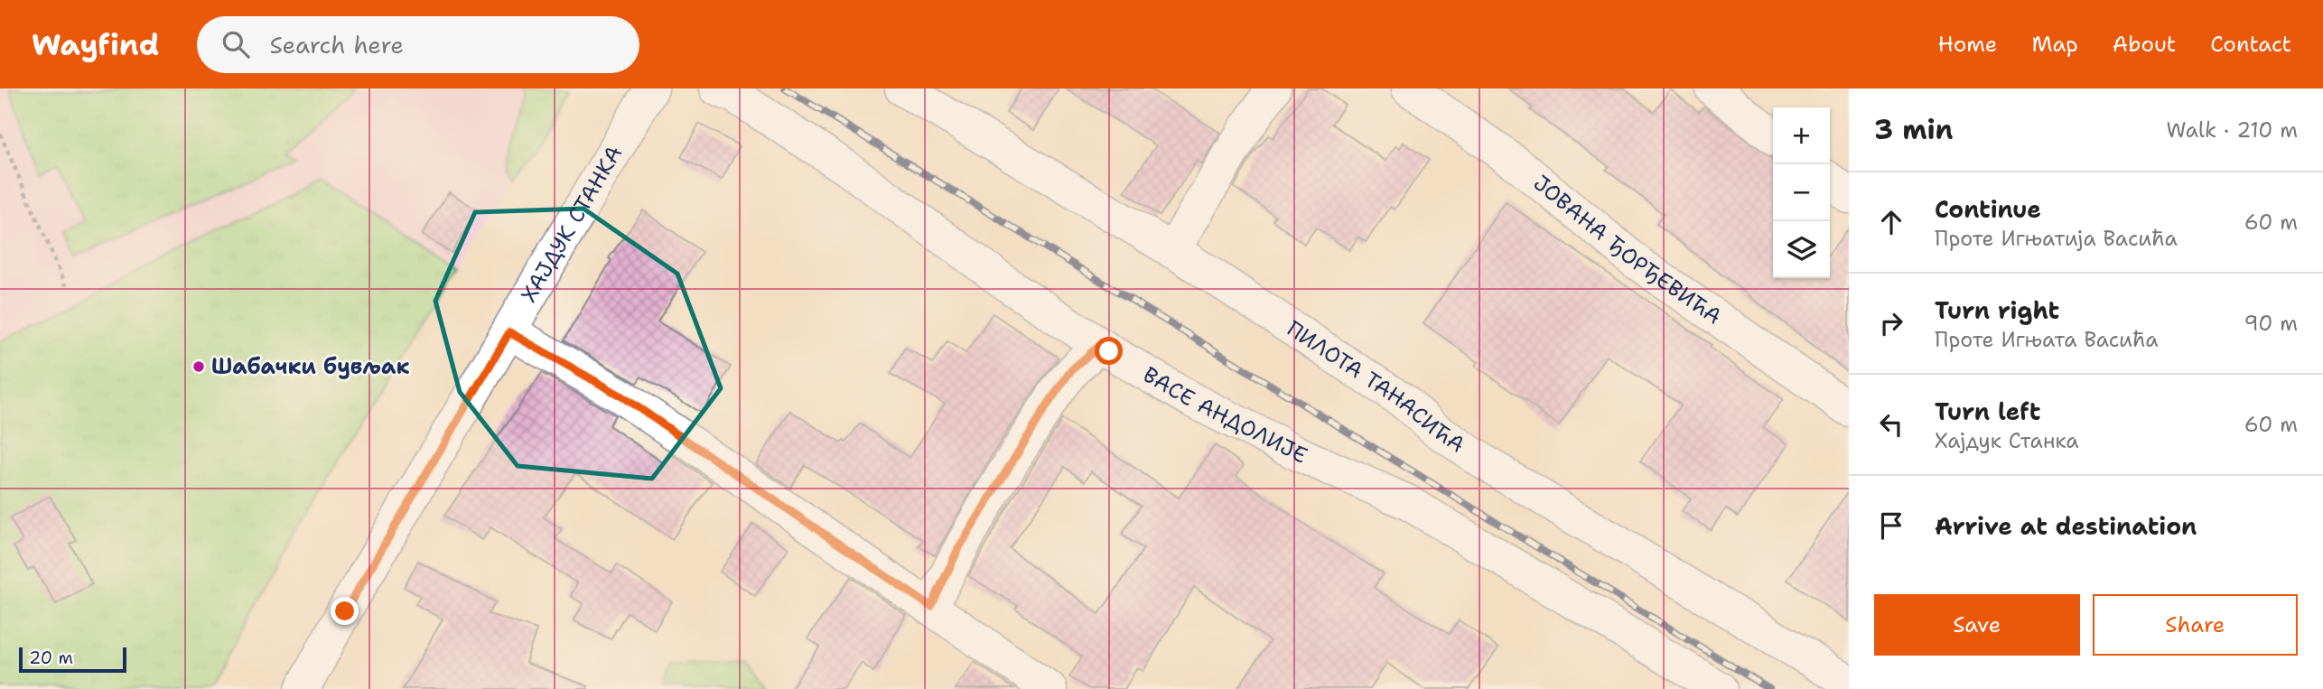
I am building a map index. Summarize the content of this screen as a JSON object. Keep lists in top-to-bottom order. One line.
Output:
{"streets":{"street":["ХАЈДУК СТАНКА","ЈОВАНА ЂОРЂЕВИЋА","ПИЛОТА ТАНАСИЋА","ВАСЕ АНДОЛИЈЕ"]},"places":["Шабачки бувљак"],"scale_bar":"20 m","page":{"header":"Wayfind","search":"Search here","nav":["Home","Map","About","Contact"],"heading":["3 min","Walk · 210 m"],"map_buttons":["+","−"],"list":[["Continue","Проте Игњатија Васића","60 m"],["Turn right","Проте Игњата Васића","90 m"],["Turn left","Хајдук Станка","60 m"],"Arrive at destination"],"buttons":["Save","Share"],"scale":"20 m"}}
